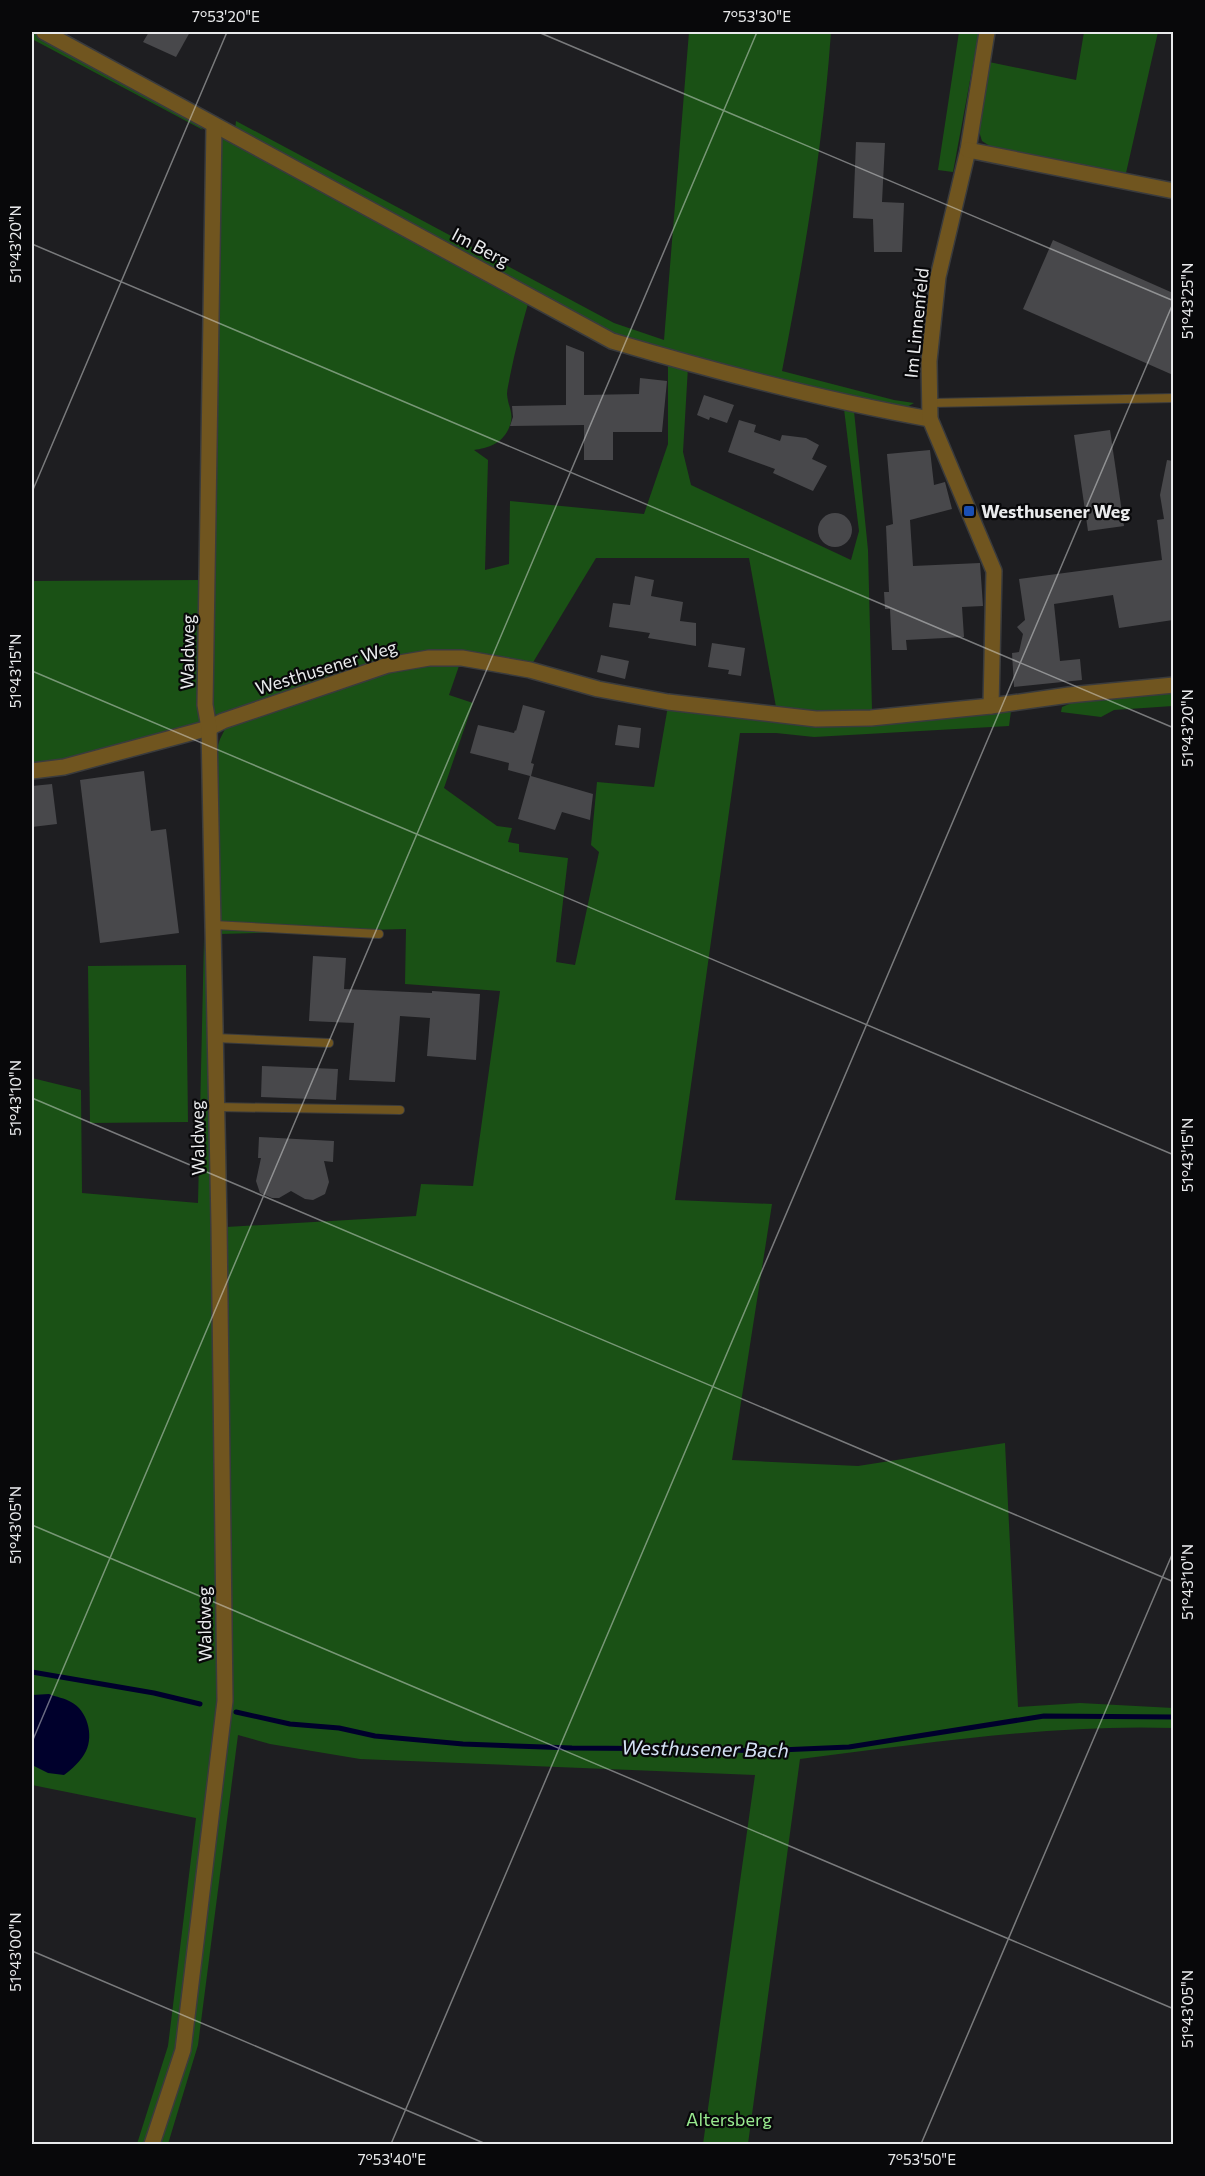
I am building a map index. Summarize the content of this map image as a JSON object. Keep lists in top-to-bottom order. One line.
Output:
{"streets":{"street":["Im Berg","Im Linnenfeld","Waldweg","Westhusener Weg"]},"crossings":[["Im Berg","Im Linnenfeld"],["Im Berg","Waldweg"],["Im Linnenfeld","Westhusener Weg"],["Waldweg","Westhusener Weg"]],"water":["Westhusener Bach"],"parks":["Altersberg"],"places":{"transit":["Westhusener Weg"]},"coordinates":["7°53'20\"E","7°53'30\"E","51°43'20\"N","51°43'25\"N","51°43'15\"N","51°43'10\"N","51°43'05\"N","51°43'00\"N","7°53'40\"E","7°53'50\"E"]}
